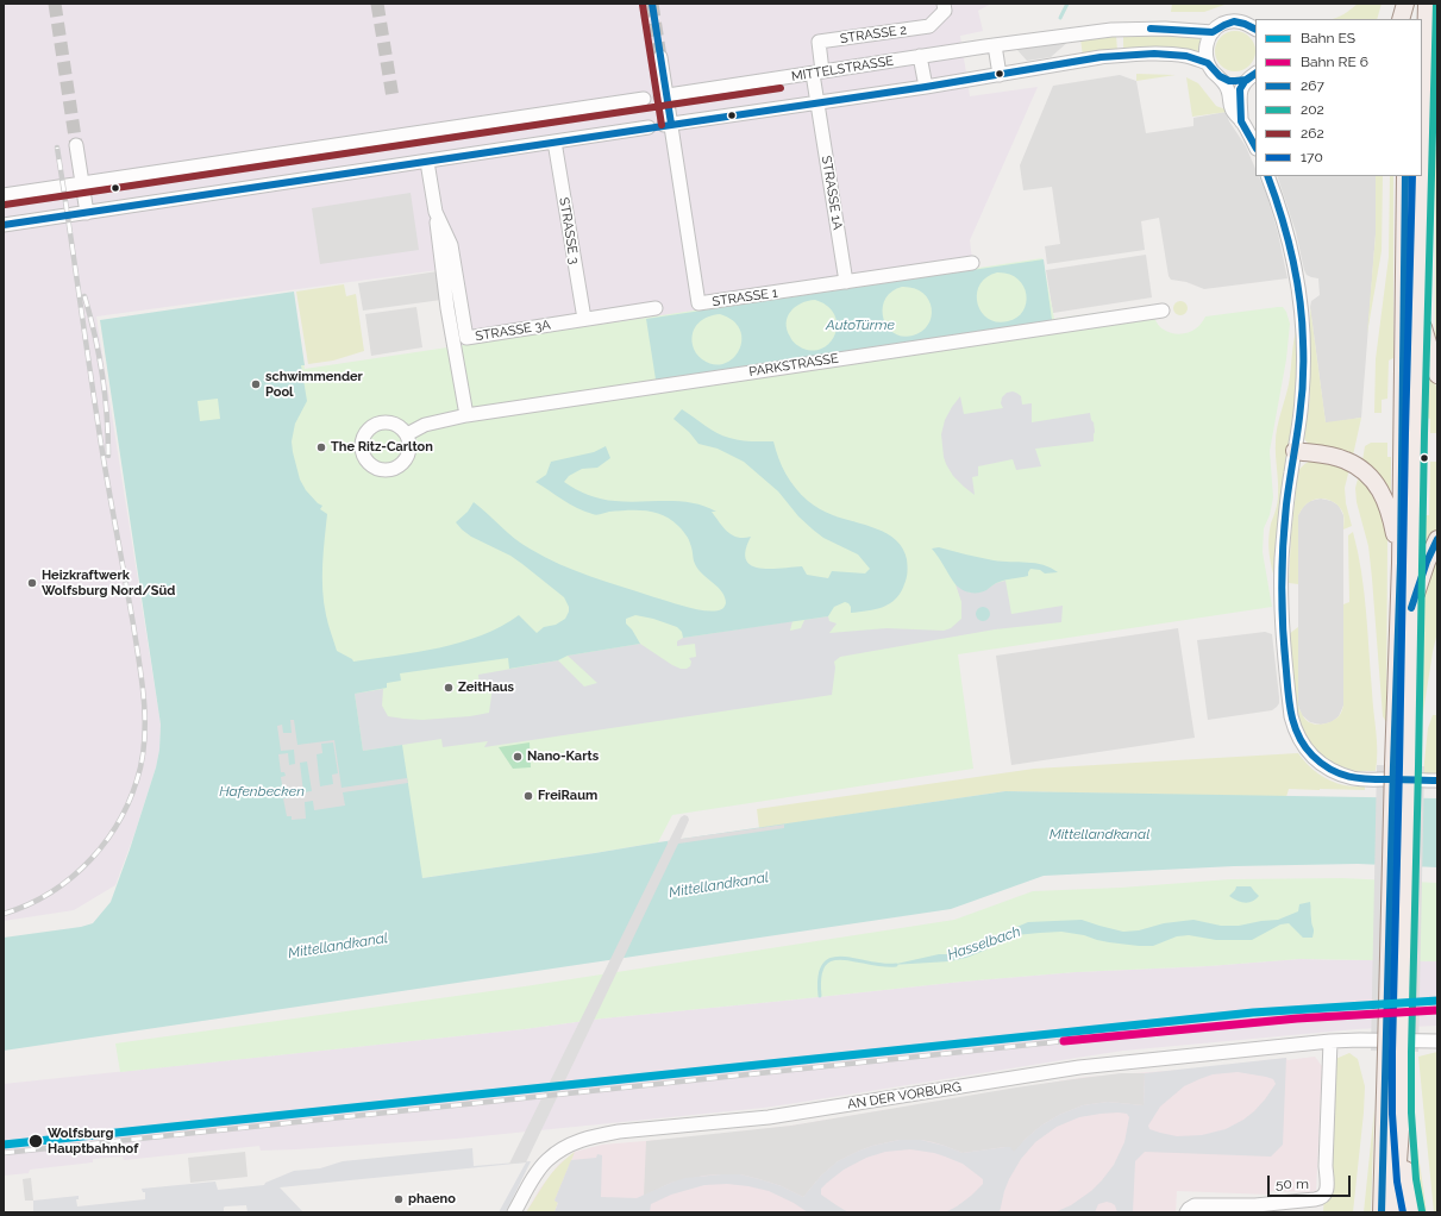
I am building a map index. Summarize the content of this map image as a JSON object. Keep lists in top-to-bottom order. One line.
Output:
{"streets":{"street":["STRASSE 2","MITTELSTRASSE","STRASSE 1A","STRASSE 3","STRASSE 1","STRASSE 3A","PARKSTRASSE","AN DER VORBURG"]},"crossings":[["STRASSE 2","MITTELSTRASSE"],["STRASSE 2","STRASSE 1A"],["MITTELSTRASSE","STRASSE 1A"],["STRASSE 1A","STRASSE 1"],["STRASSE 3","STRASSE 3A"]],"water":["AutoTürme","Hafenbecken","Mittellandkanal","Hasselbach"],"places":["schwimmender Pool","The Ritz-Carlton","Heizkraftwerk Wolfsburg Nord/Süd","ZeitHaus","Nano-Karts","FreiRaum","Wolfsburg Hauptbahnhof","phaeno"],"lines":["transit line 267","transit line 202","transit line 262","transit line 170","rail line ES"],"legend":["Bahn ES","Bahn RE 6","267","202","262","170"],"scale_bar":"50 m"}
